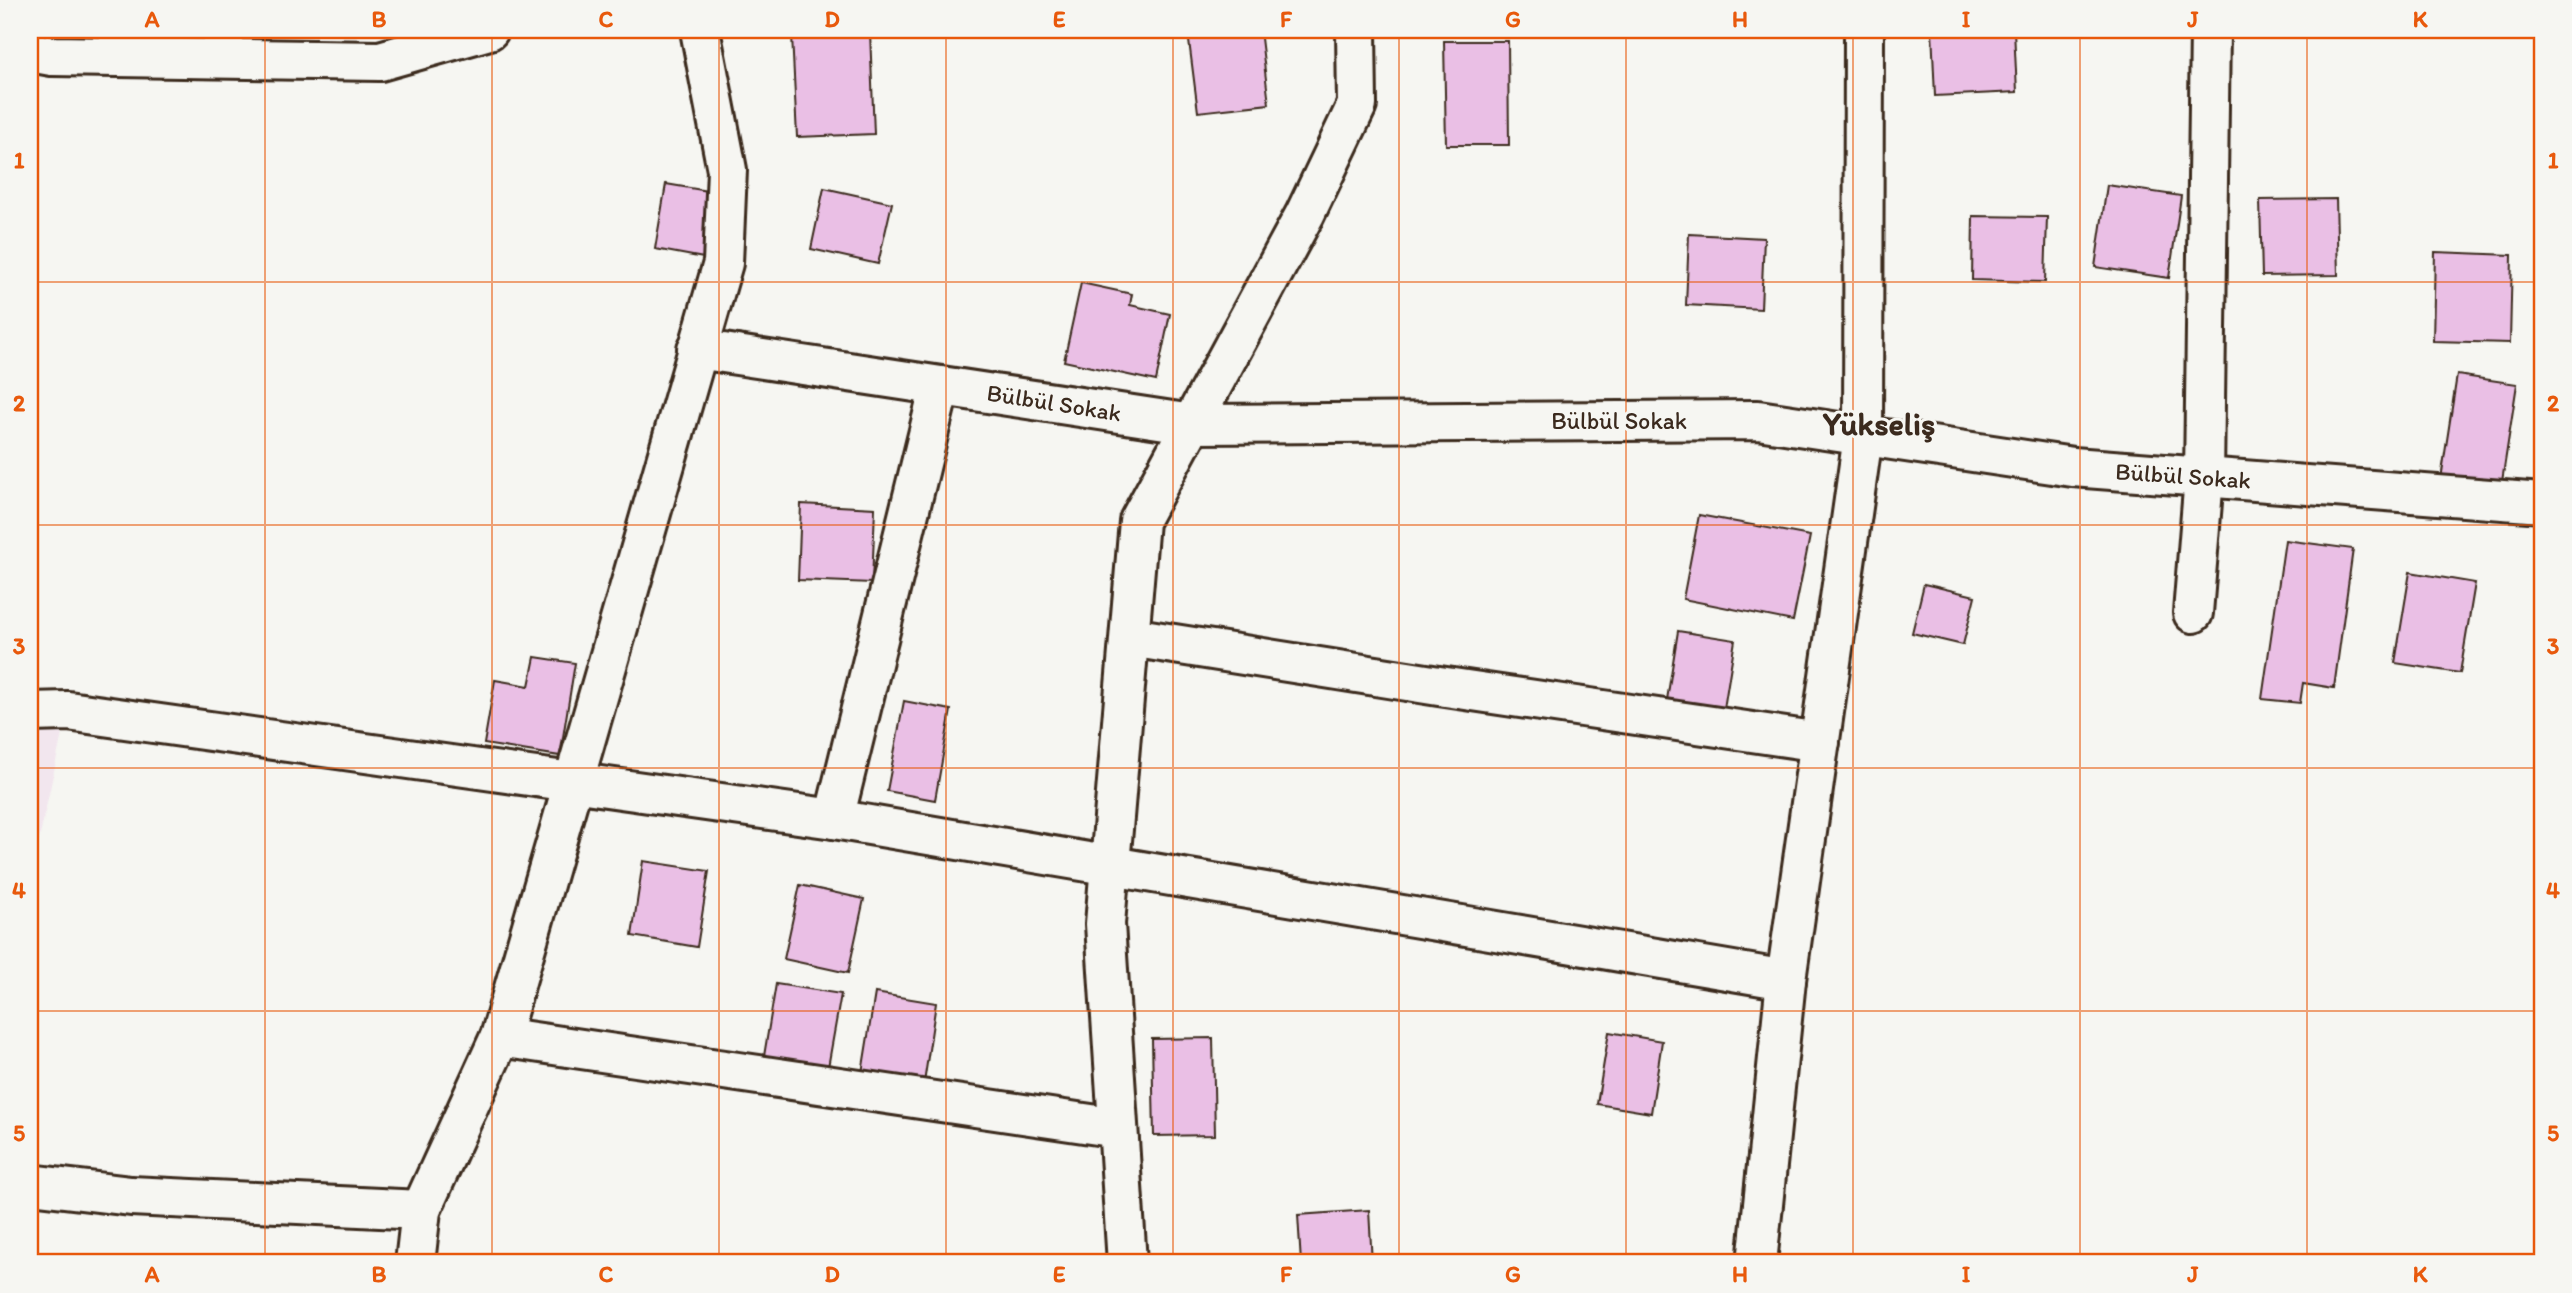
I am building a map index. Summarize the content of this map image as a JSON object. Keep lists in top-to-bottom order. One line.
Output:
{"streets":{"street":["Bülbül Sokak"]},"districts":["Yükseliş"],"grid":{"columns":["A","B","C","D","E","F","G","H","I","J","K"],"rows":["1","2","3","4","5"]}}
